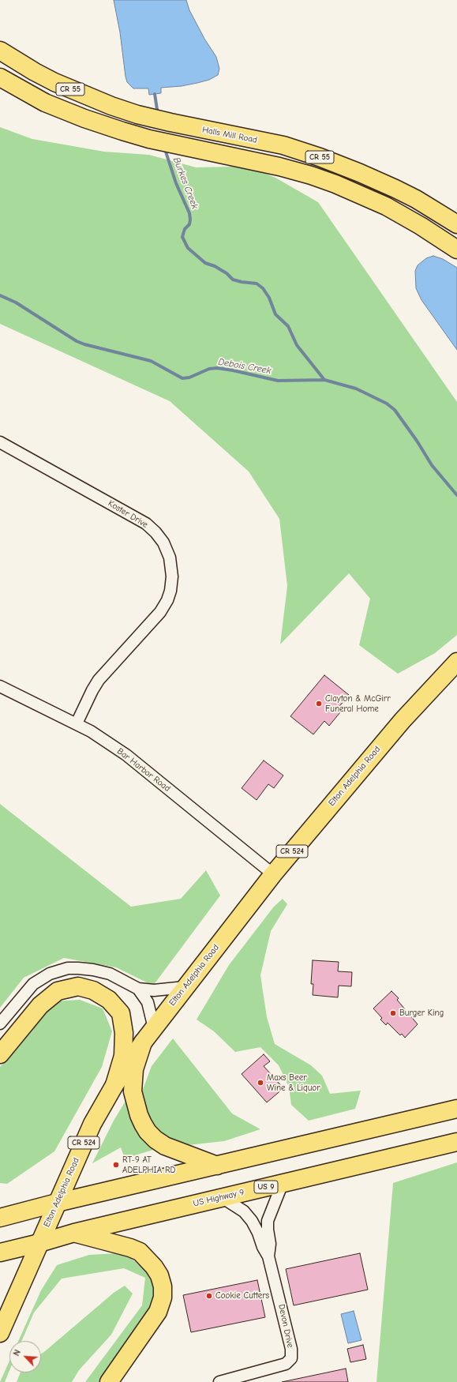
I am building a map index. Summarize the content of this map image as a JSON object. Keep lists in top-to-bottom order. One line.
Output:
{"streets":{"main road":["CR 55","Halls Mill Road","Elton Adelphia Road","CR 524","US 9","US Highway 9"],"street":["Koster Drive","Bar Harbor Road","Devon Drive"]},"crossings":[["Koster Drive","Bar Harbor Road"],["Bar Harbor Road","Elton Adelphia Road"],["Elton Adelphia Road","US Highway 9"]],"water":["Burkes Creek","Debois Creek"],"places":["Clayton & McGirr Funeral Home","Burger King","Maxs Beer Wine & Liquor","RT-9 AT ADELPHIA RD","Cookie Cutters"],"north":"top left"}
